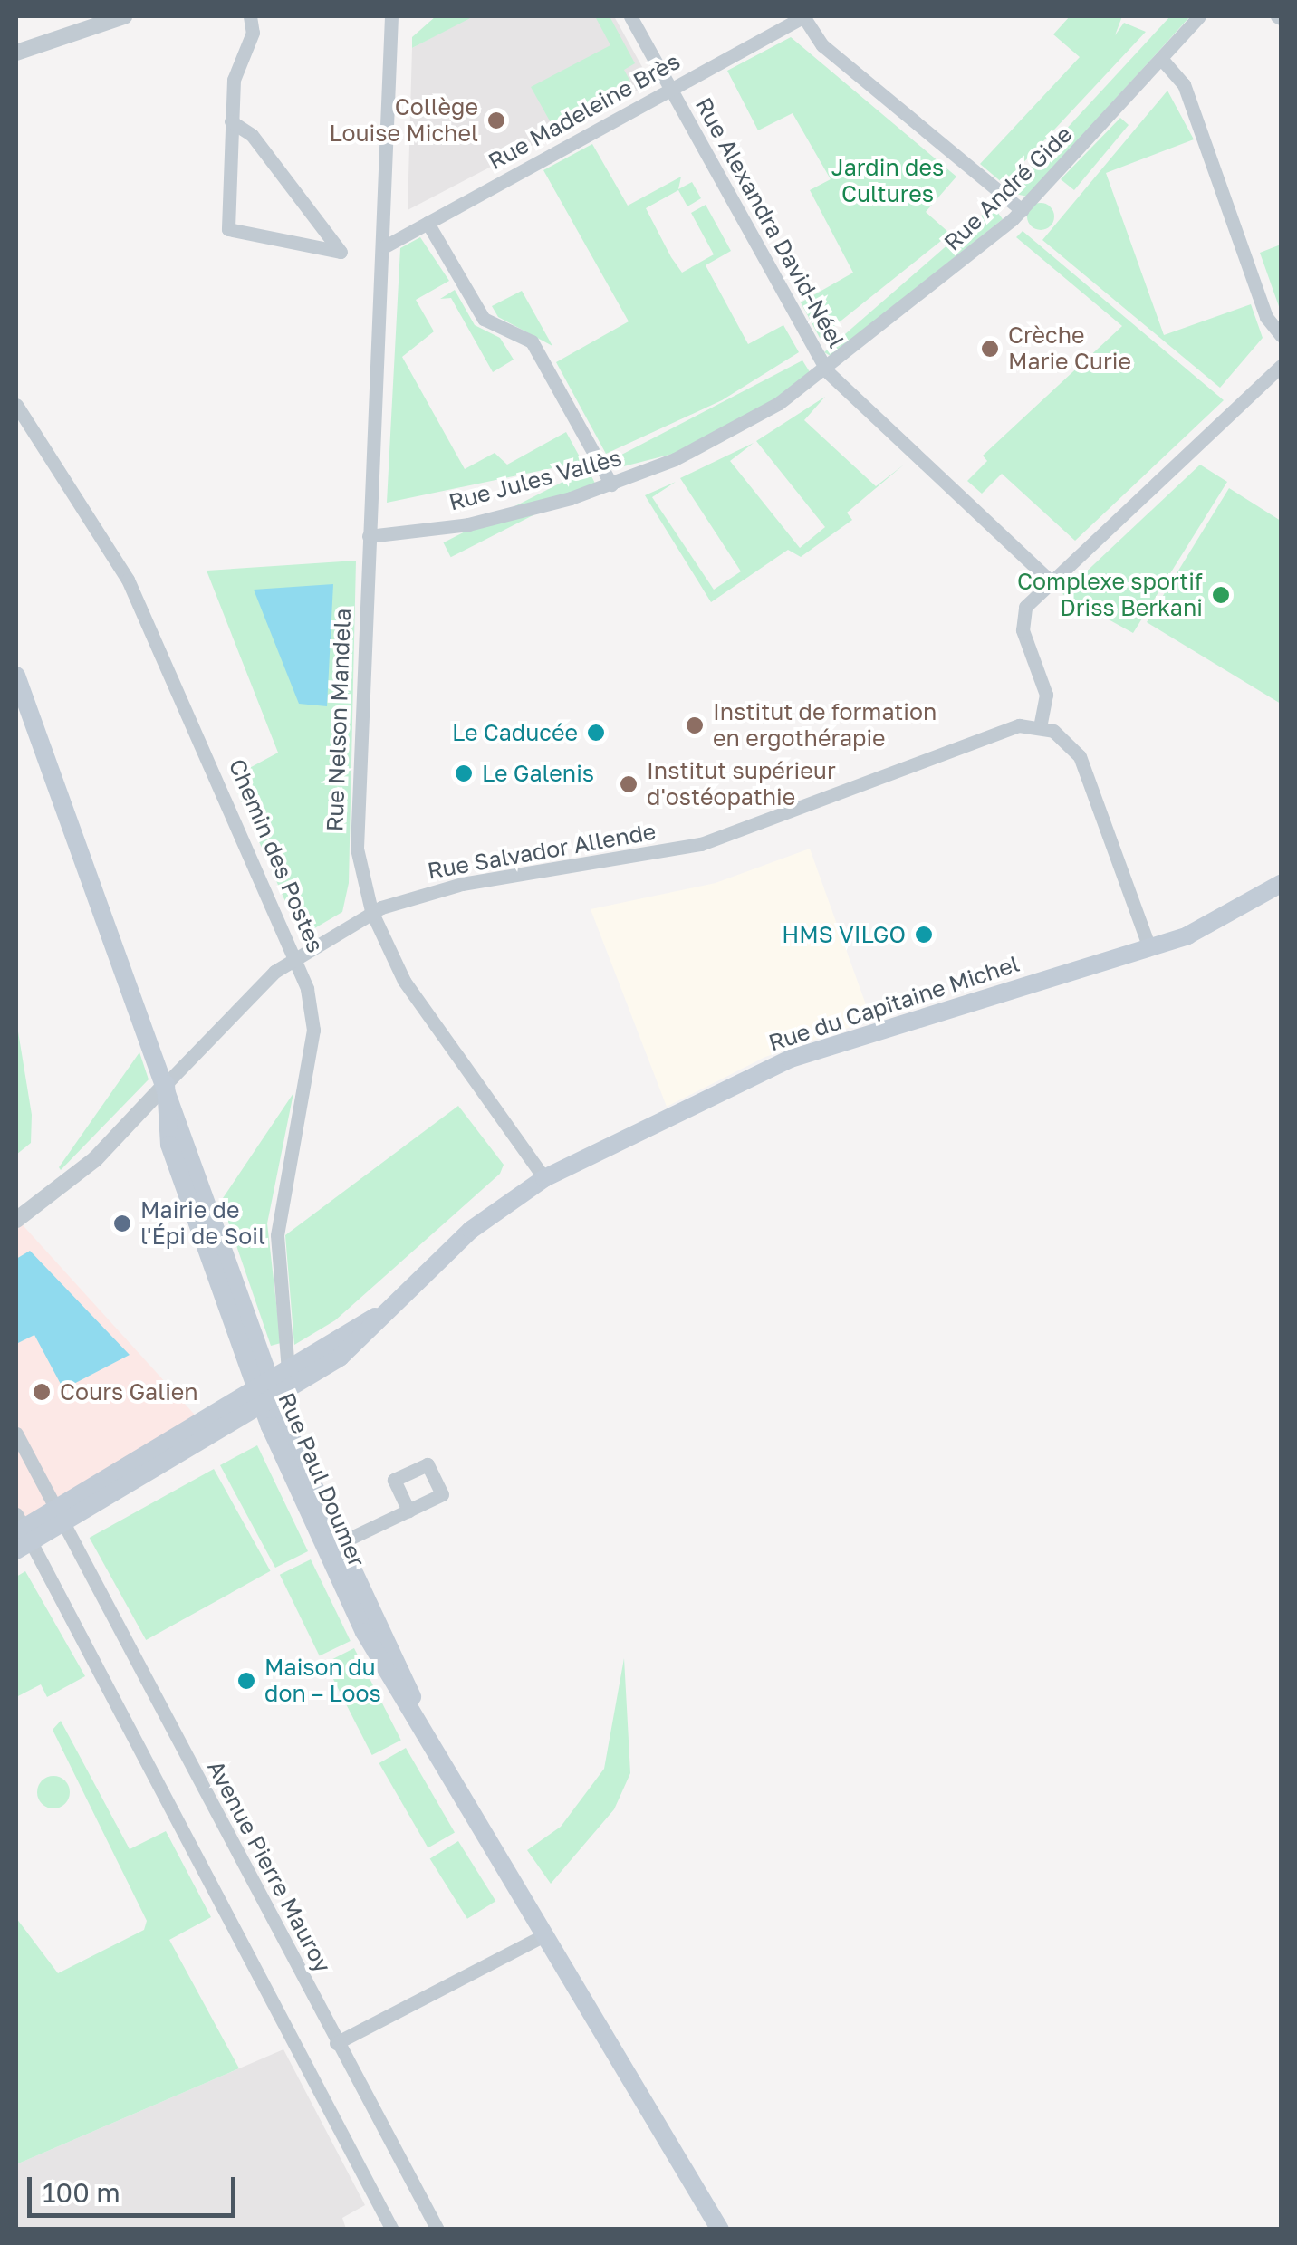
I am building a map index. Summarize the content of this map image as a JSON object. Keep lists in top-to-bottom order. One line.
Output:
{"streets":{"main road":["Rue du Capitaine Michel","Rue Paul Doumer"],"street":["Rue Madeleine Brès","Rue André Gide","Rue Alexandra David-Néel","Rue Jules Vallès","Rue Nelson Mandela","Rue Salvador Allende","Chemin des Postes","Avenue Pierre Mauroy"]},"crossings":[["Rue Madeleine Brès","Rue Alexandra David-Néel"],["Rue André Gide","Rue Alexandra David-Néel"],["Rue André Gide","Rue Jules Vallès"],["Rue Alexandra David-Néel","Rue Jules Vallès"],["Rue Jules Vallès","Rue Nelson Mandela"],["Rue Nelson Mandela","Rue Salvador Allende"],["Rue Nelson Mandela","Rue du Capitaine Michel"],["Rue Salvador Allende","Chemin des Postes"],["Rue Salvador Allende","Rue Paul Doumer"],["Chemin des Postes","Rue du Capitaine Michel"],["Chemin des Postes","Rue Paul Doumer"],["Rue du Capitaine Michel","Rue Paul Doumer"]],"parks":["Jardin des Cultures"],"places":["Collège Louise Michel","Crèche Marie Curie","Complexe sportif Driss Berkani","Institut de formation en ergothérapie","Le Caducée","Le Galenis","Institut supérieur d'ostéopathie","HMS VILGO","Mairie de l'Épi de Soil","Cours Galien","Maison du don – Loos"],"scale_bar":"100 m"}
